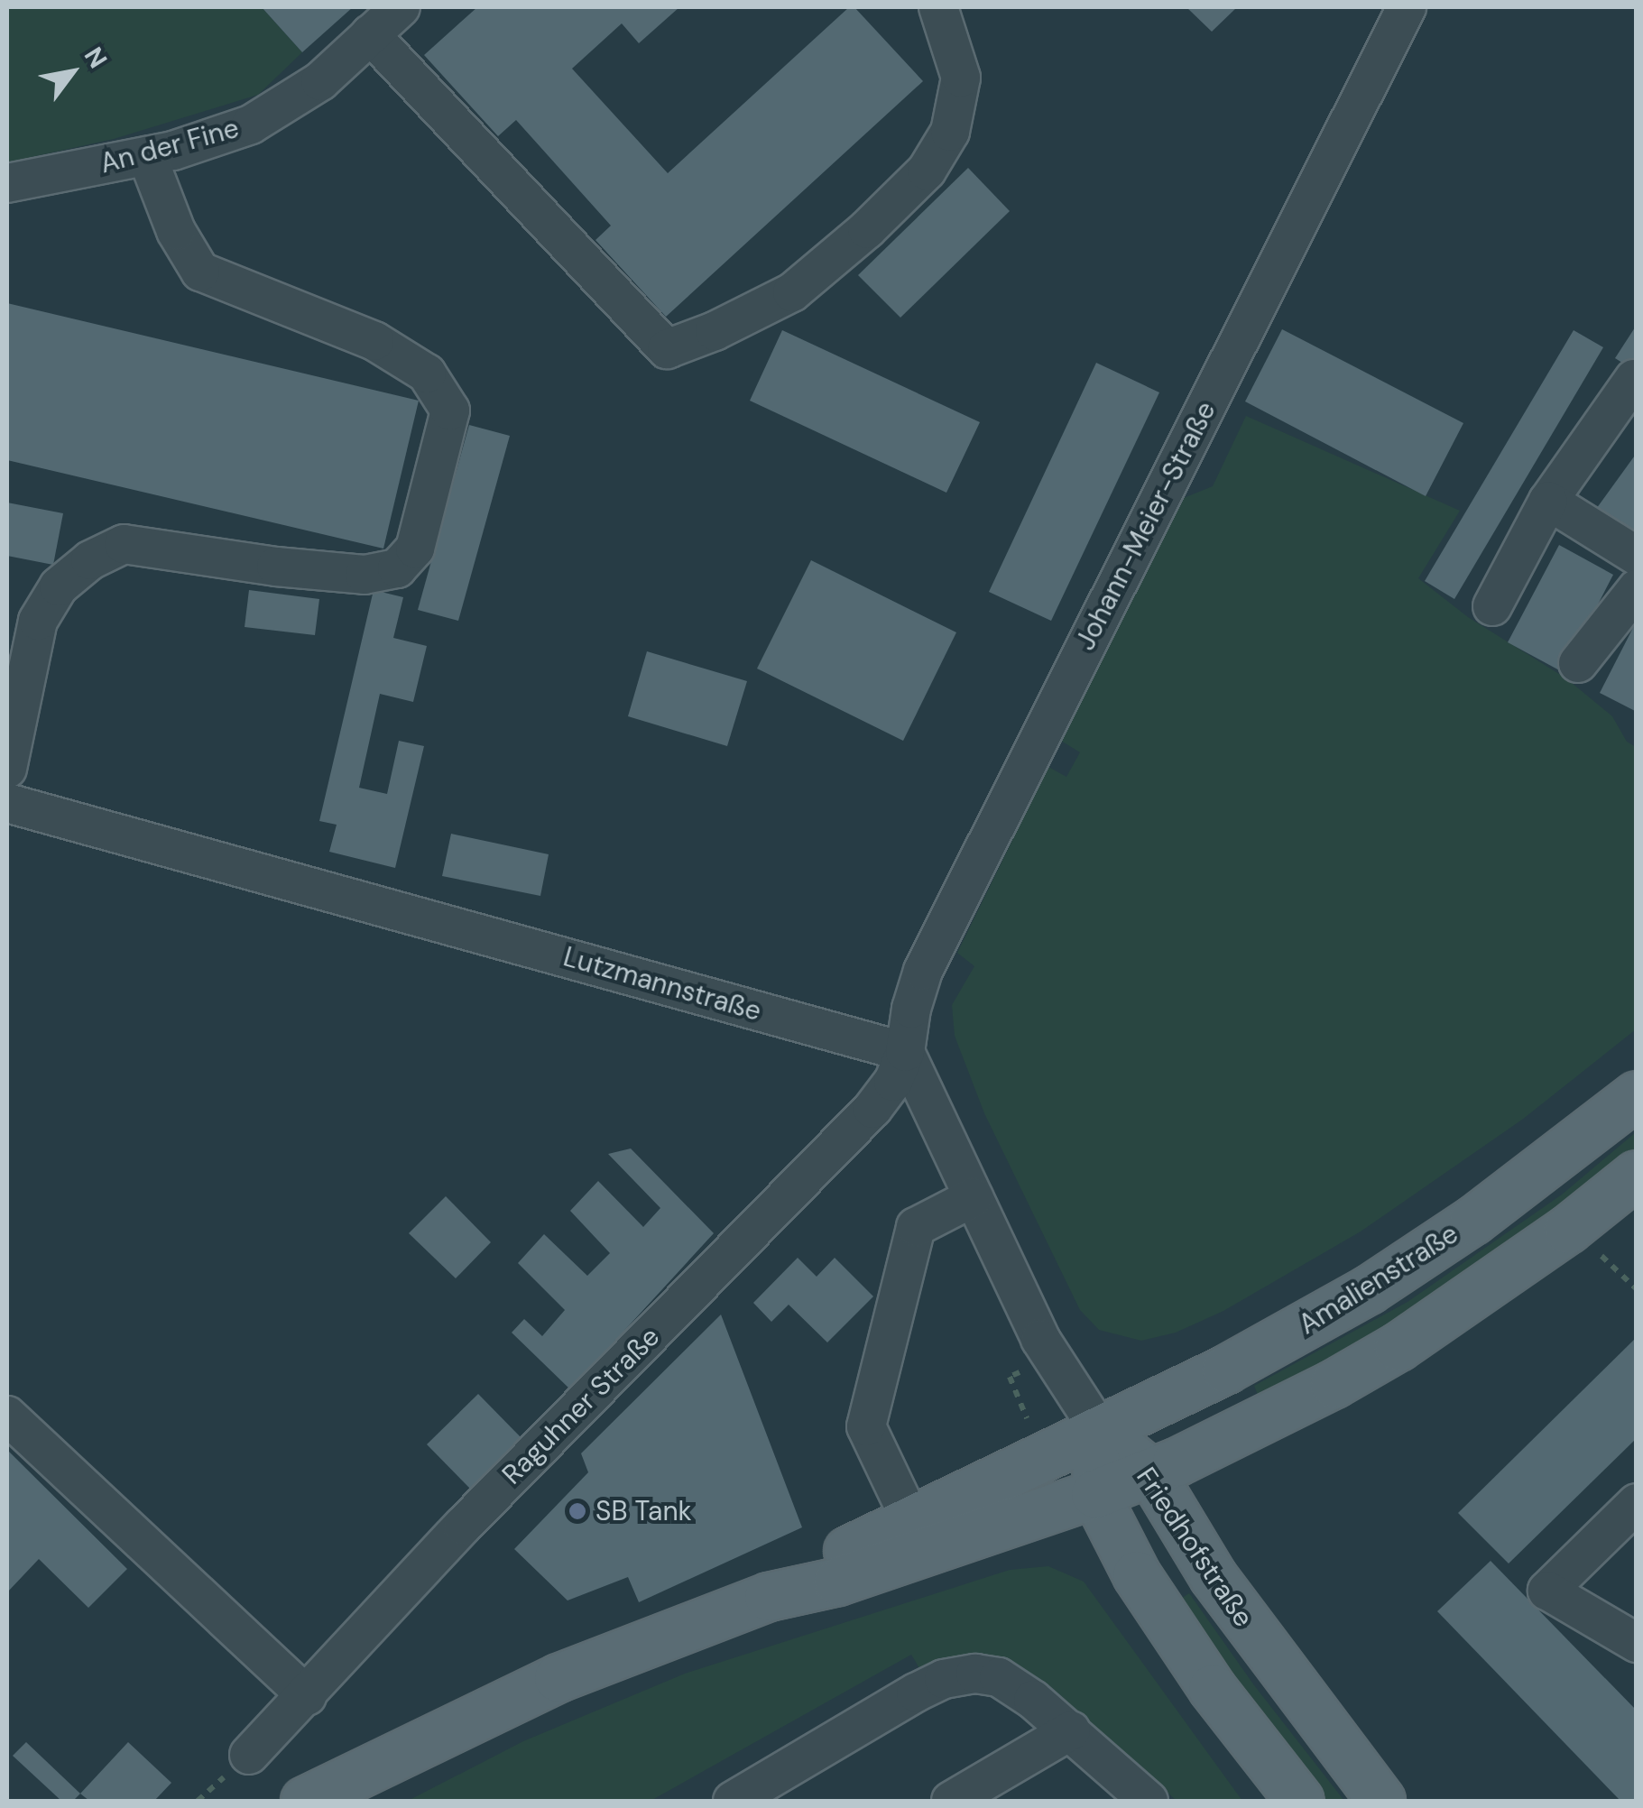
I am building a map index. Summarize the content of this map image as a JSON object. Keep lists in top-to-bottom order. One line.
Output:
{"streets":{"main road":["Amalienstraße","Friedhofstraße"],"street":["An der Fine","Johann-Meier-Straße","Lutzmannstraße","Raguhner Straße"]},"crossings":[["Johann-Meier-Straße","Lutzmannstraße"],["Johann-Meier-Straße","Raguhner Straße"],["Lutzmannstraße","Raguhner Straße"],["Amalienstraße","Friedhofstraße"]],"places":["SB Tank"],"north":"top right"}
